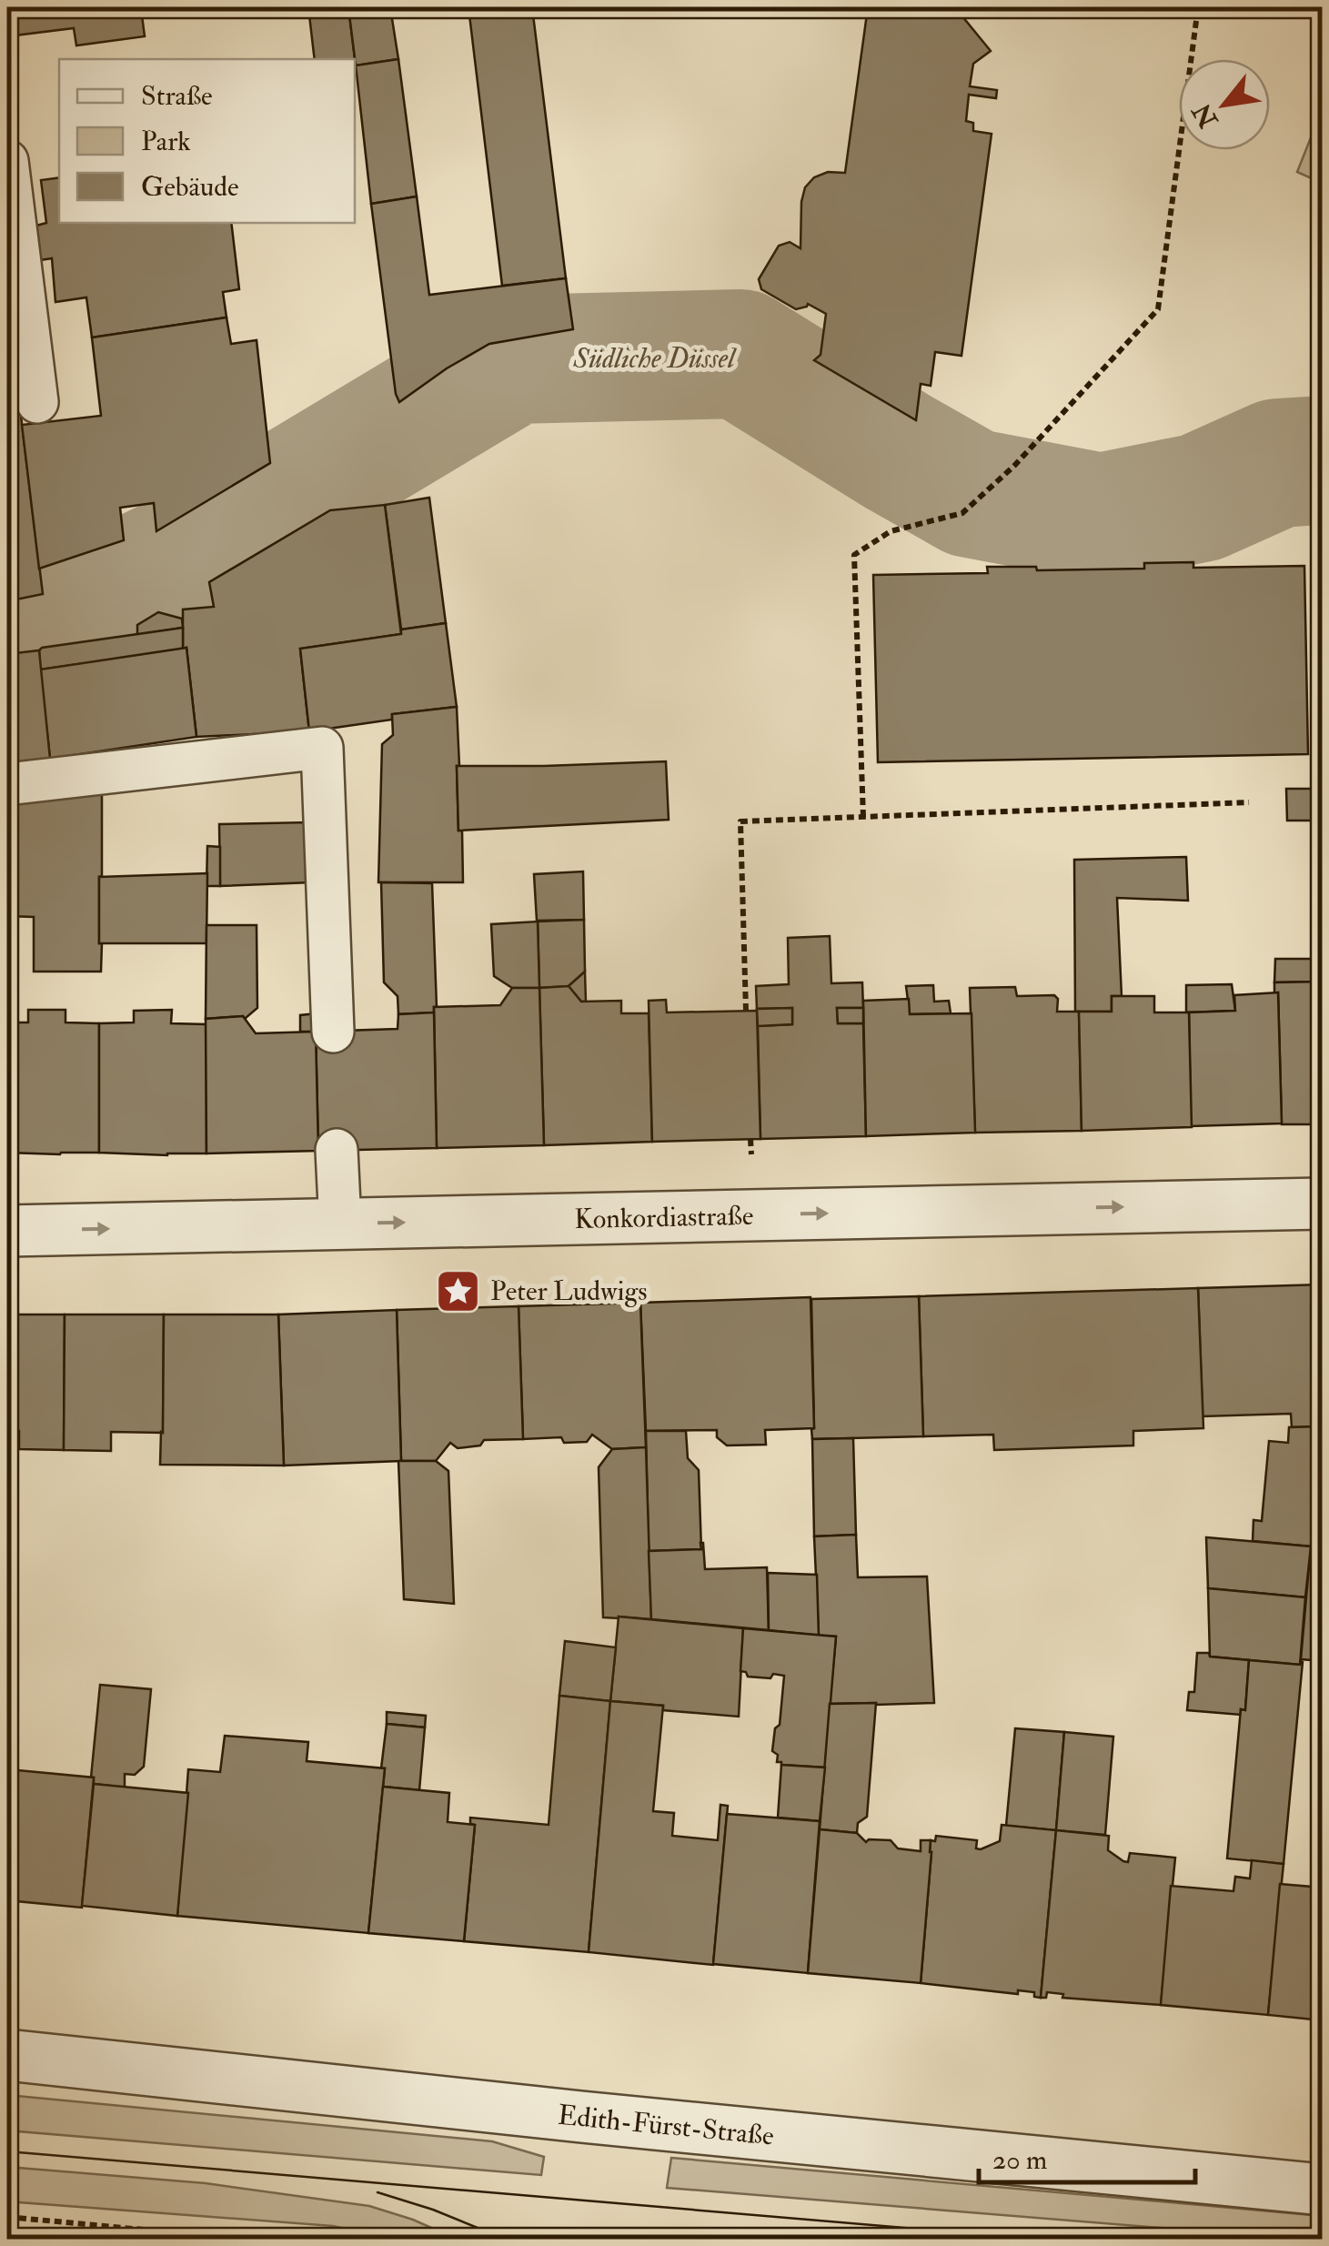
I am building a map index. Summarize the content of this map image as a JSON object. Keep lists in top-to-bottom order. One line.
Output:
{"streets":{"street":["Konkordiastraße","Edith-Fürst-Straße"]},"one_way":["Konkordiastraße"],"water":["Südliche Düssel"],"places":{"place":["Peter Ludwigs"]},"legend":["Straße","Park","Gebäude"],"scale_bar":"20 m","north":"bottom left"}
